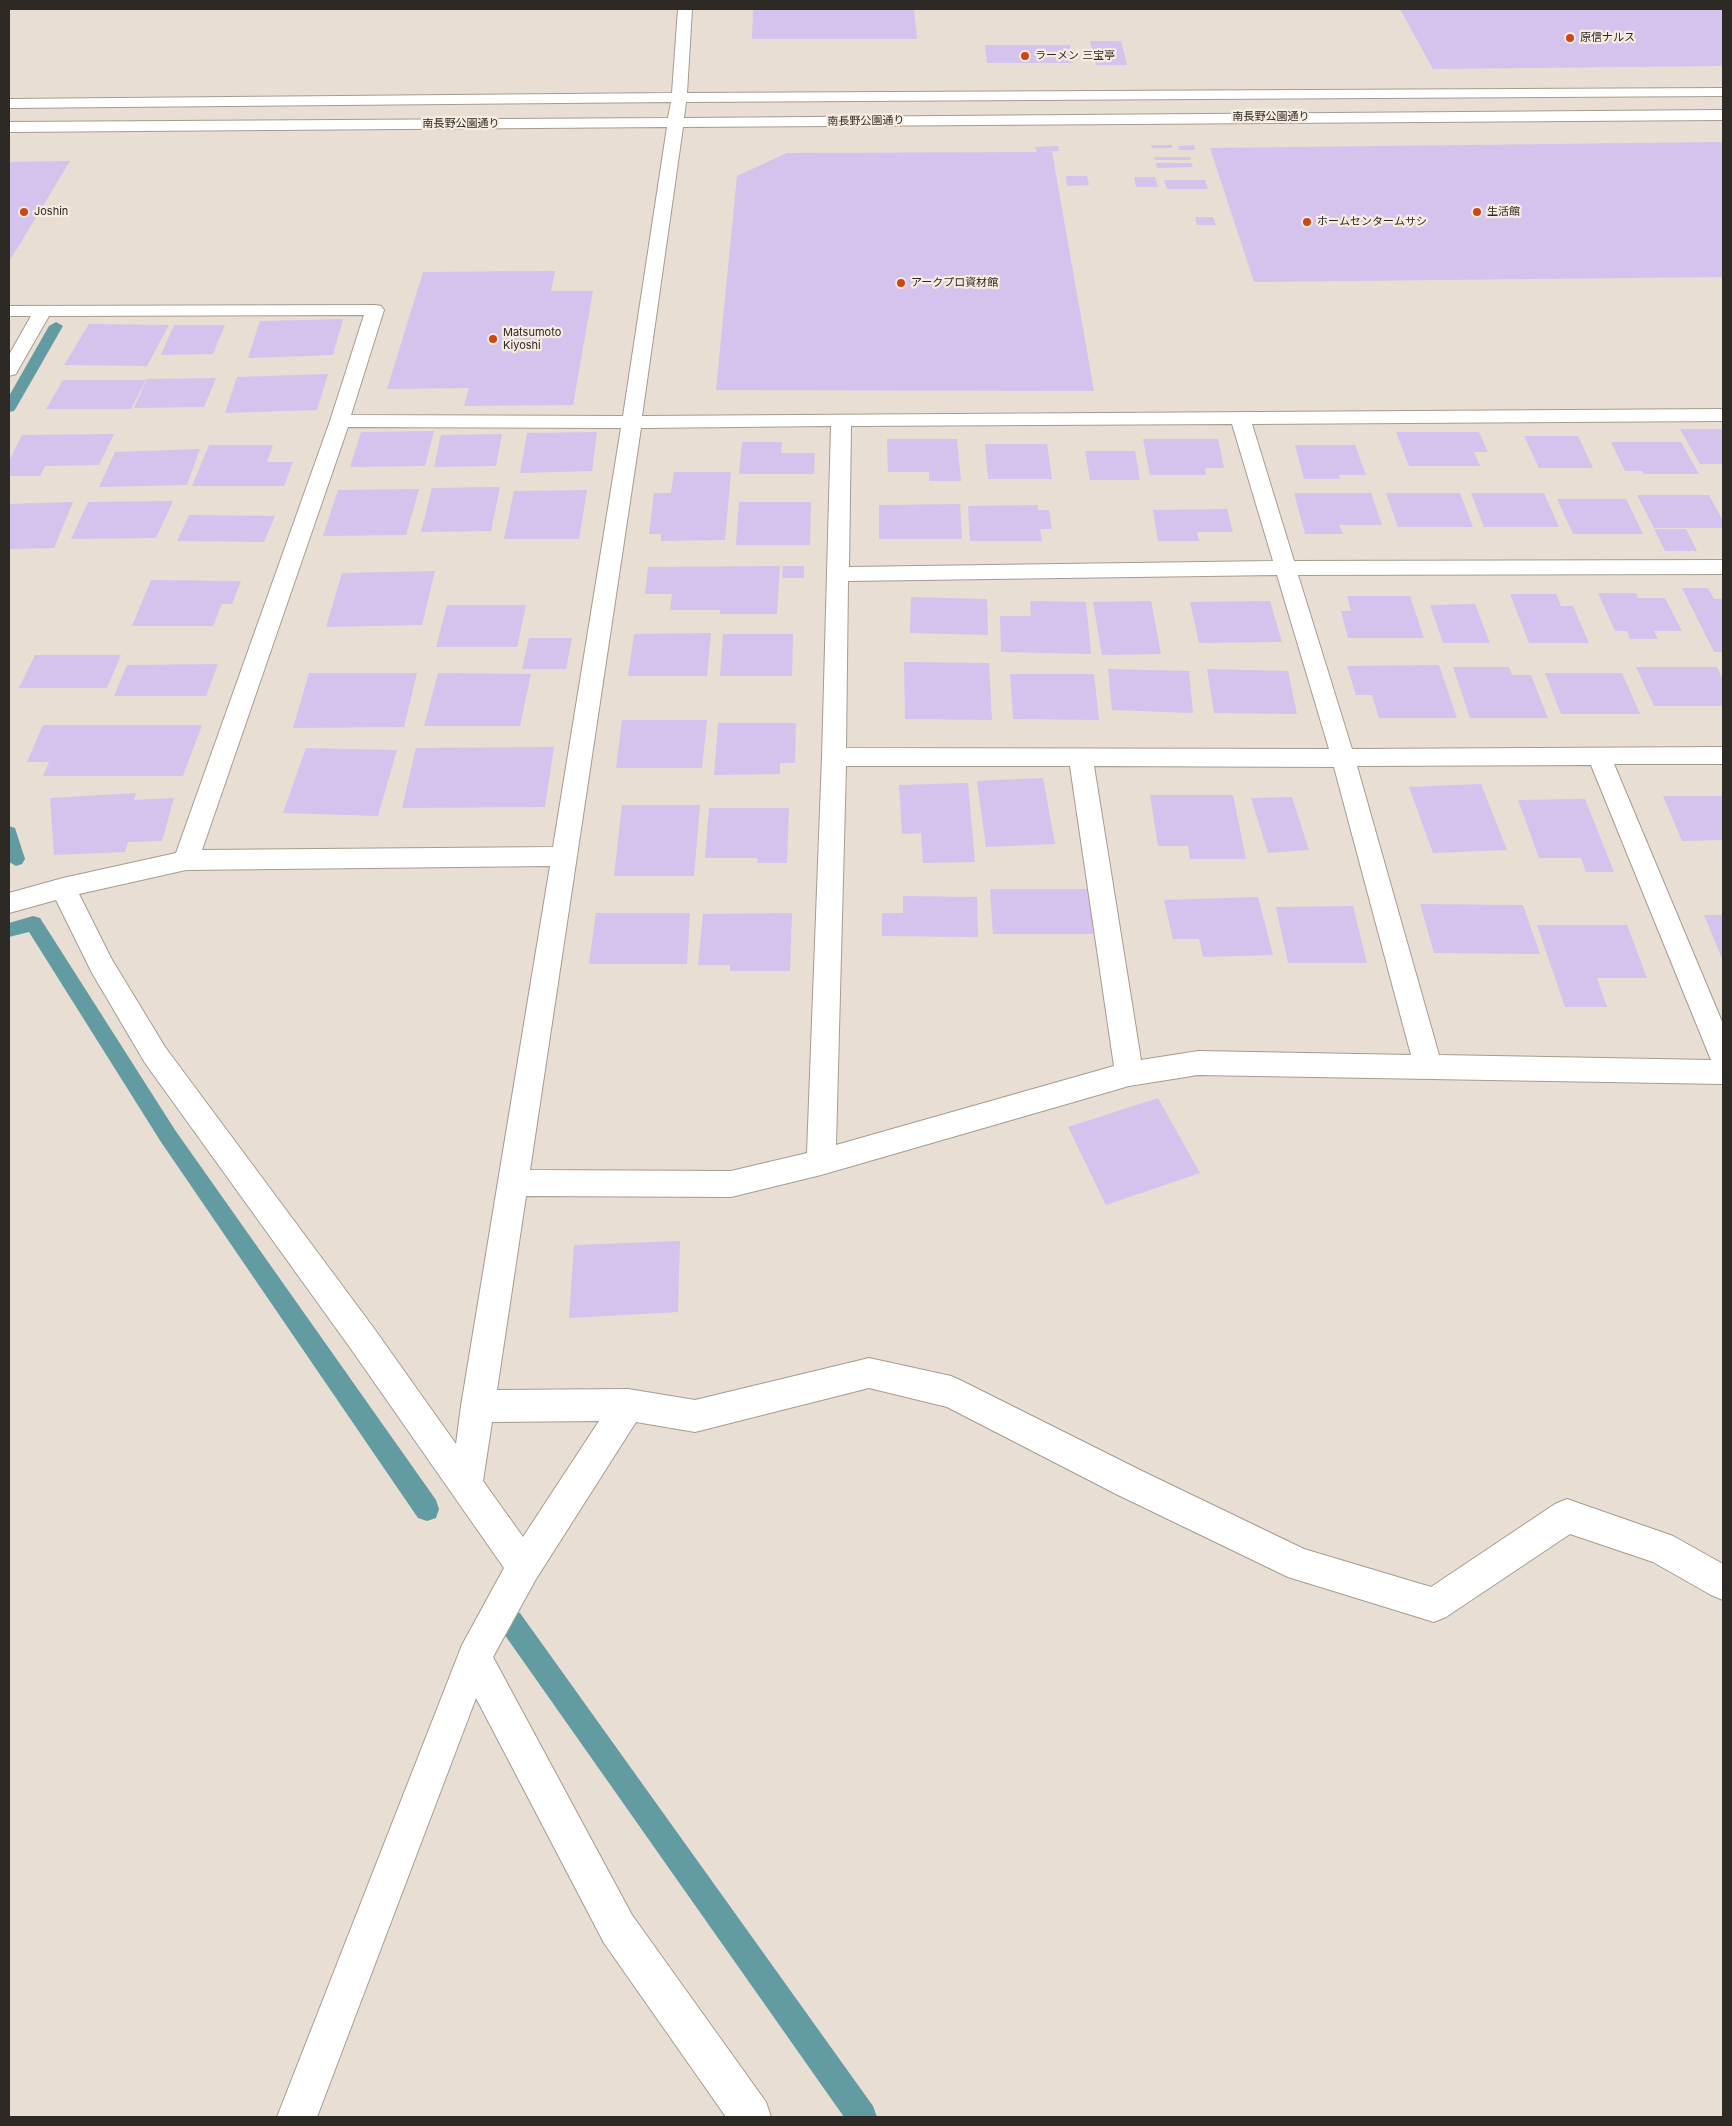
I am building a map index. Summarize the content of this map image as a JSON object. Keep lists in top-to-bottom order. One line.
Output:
{"streets":{"street":["南長野公園通り"]},"places":["原信ナルス","ラーメン 三宝亭","Joshin","生活館","ホームセンタームサシ","アークプロ資材館","Matsumoto Kiyoshi"]}
